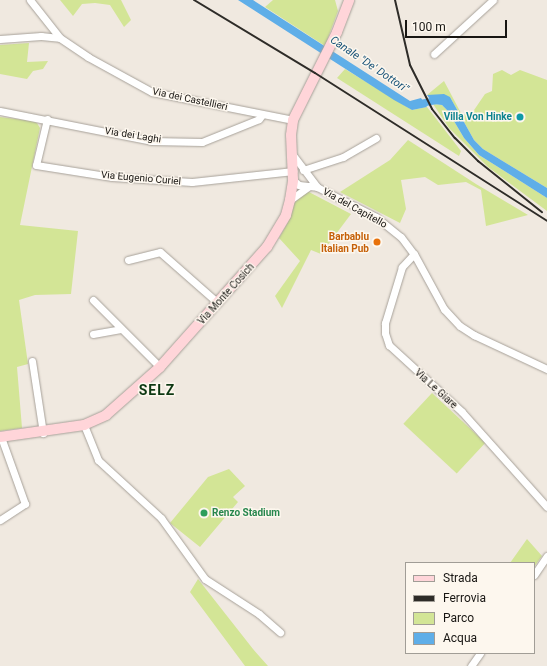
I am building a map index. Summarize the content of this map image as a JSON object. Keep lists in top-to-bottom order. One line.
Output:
{"streets":{"street":["Via dei Castellieri","Via dei Laghi","Via Eugenio Curiel","Via del Capitello","Via Monte Cosich","Via Le Giare"]},"crossings":[["Via dei Castellieri","Via dei Laghi"],["Via dei Castellieri","Via Monte Cosich"],["Via dei Laghi","Via Eugenio Curiel"],["Via Eugenio Curiel","Via del Capitello"],["Via Eugenio Curiel","Via Monte Cosich"],["Via del Capitello","Via Monte Cosich"],["Via del Capitello","Via Le Giare"]],"districts":["SELZ"],"water":["Canale \"De' Dottori\""],"places":["Villa Von Hinke","Barbablu Italian Pub","Renzo Stadium"],"legend":["Strada","Ferrovia","Parco","Acqua"],"scale_bar":"100 m"}
